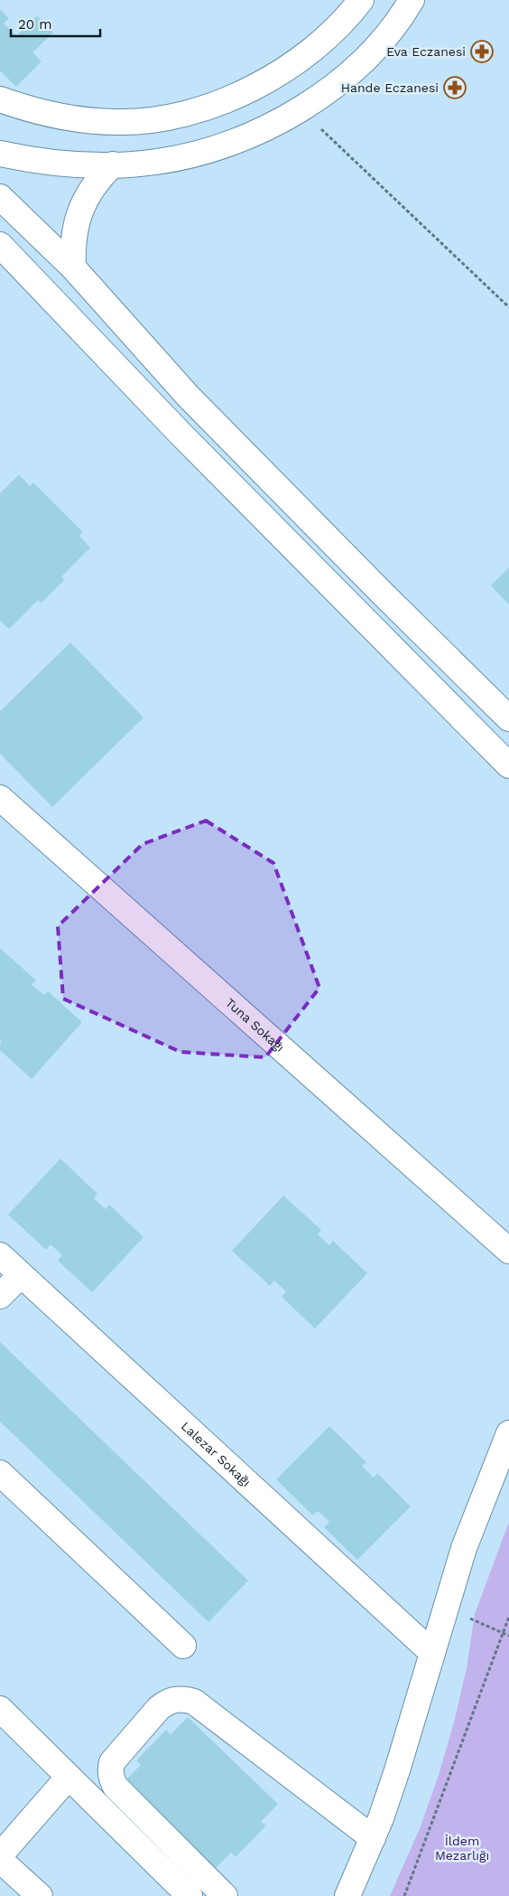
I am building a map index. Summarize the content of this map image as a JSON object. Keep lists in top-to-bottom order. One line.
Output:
{"streets":{"street":["Tuna Sokağı","Lalezar Sokağı"]},"parks":["İldem Mezarlığı"],"places":{"pharmacy":["Eva Eczanesi","Hande Eczanesi"]},"scale_bar":"20 m"}
